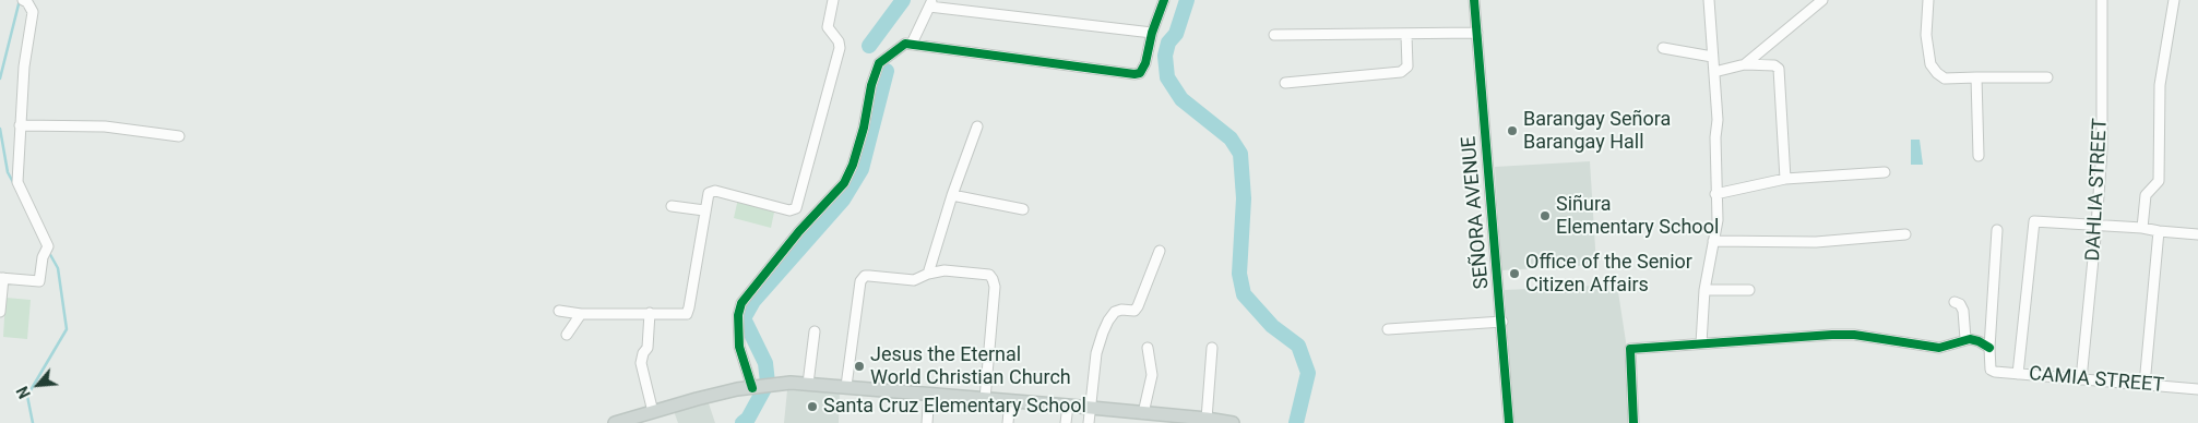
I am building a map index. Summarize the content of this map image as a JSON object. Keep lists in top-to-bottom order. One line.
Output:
{"streets":{"street":["DAHLIA STREET","SEÑORA AVENUE","CAMIA STREET"]},"crossings":[["DAHLIA STREET","CAMIA STREET"]],"places":["Barangay Señora Barangay Hall","Siñura Elementary School","Office of the Senior Citizen Affairs","Jesus the Eternal World Christian Church","Santa Cruz Elementary School"],"north":"bottom left"}
